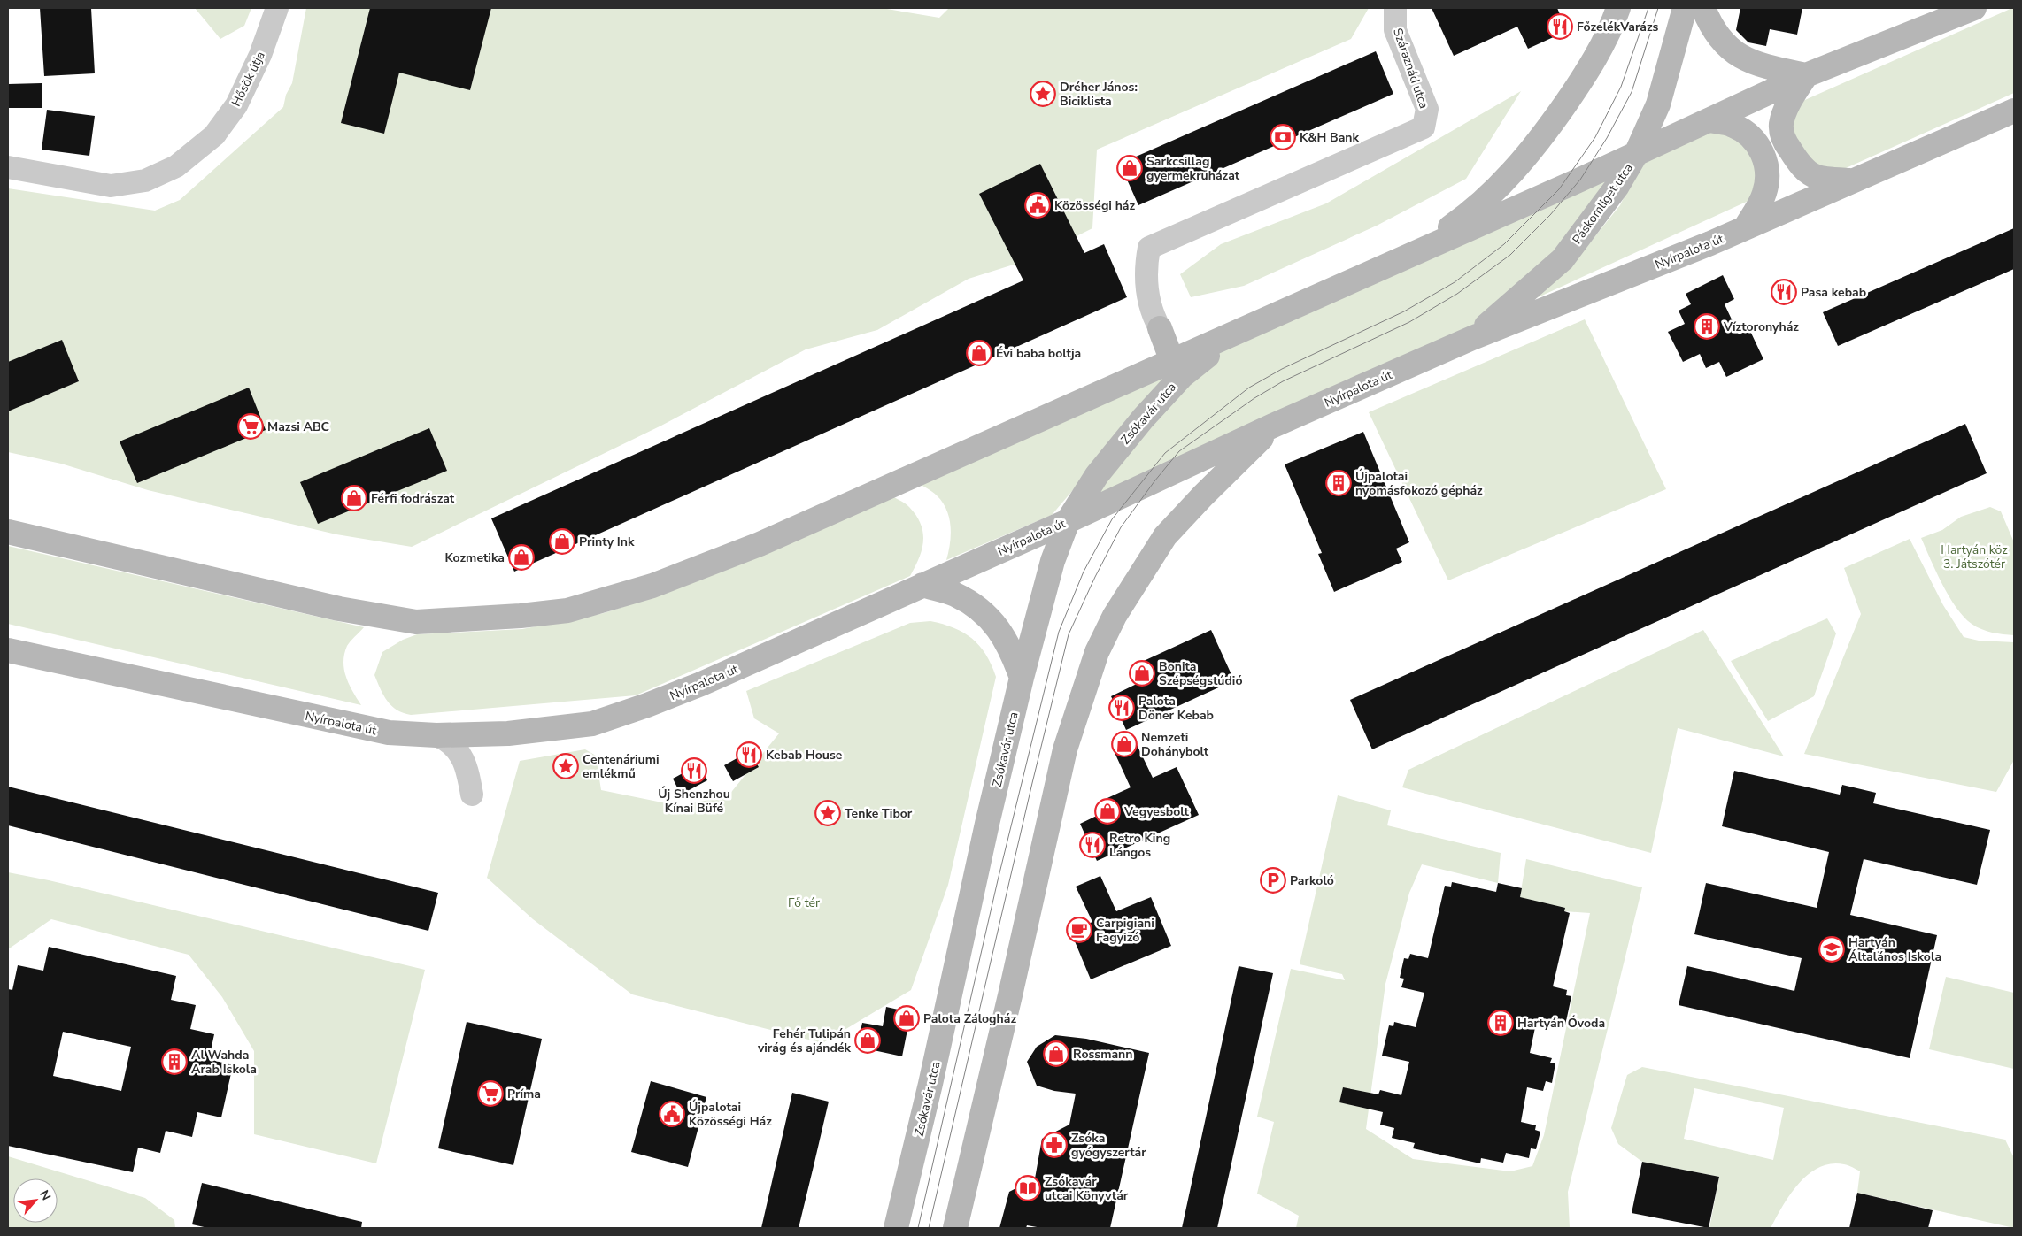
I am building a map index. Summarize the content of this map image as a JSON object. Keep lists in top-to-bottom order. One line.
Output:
{"streets":{"main road":["Páskomliget utca","Nyírpalota út","Zsókavár utca"],"street":["Száraznád utca","Hősök útja"]},"crossings":[["Páskomliget utca","Nyírpalota út"],["Nyírpalota út","Zsókavár utca"]],"parks":["Hartyán köz 3. Játszótér","Fő tér"],"places":{"restaurant":["FőzelékVarázs","Pasa kebab","Palota Döner Kebab","Kebab House","Új Shenzhou Kínai Büfé","Retro King Lángos"],"place":["Dréher János: Biciklista","Centenáriumi emlékmű","Tenke Tibor"],"bank":["K&H Bank"],"shop":["Sarkcsillag gyermekruházat","Évi baba boltja","Férfi fodrászat","Printy Ink","Kozmetika","Bonita Szépségstúdió","Nemzeti Dohánybolt","Vegyesbolt","Palota Zálogház","Fehér Tulipán virág és ajándék","Rossmann"],"public building":["Közösségi ház","Újpalotai Közösségi Ház"],"building":["Víztoronyház","Újpalotai nyomásfokozó gépház","Hartyán Óvoda","Al Wahda Arab Iskola"],"supermarket":["Mazsi ABC","Príma"],"parking":["Parkoló"],"cafe":["Carpigiani Fagyizó"],"school or university":["Hartyán Általános Iskola"],"pharmacy":["Zsóka gyógyszertár"],"library":["Zsókavár utcai Könyvtár"]},"north":"top right"}
